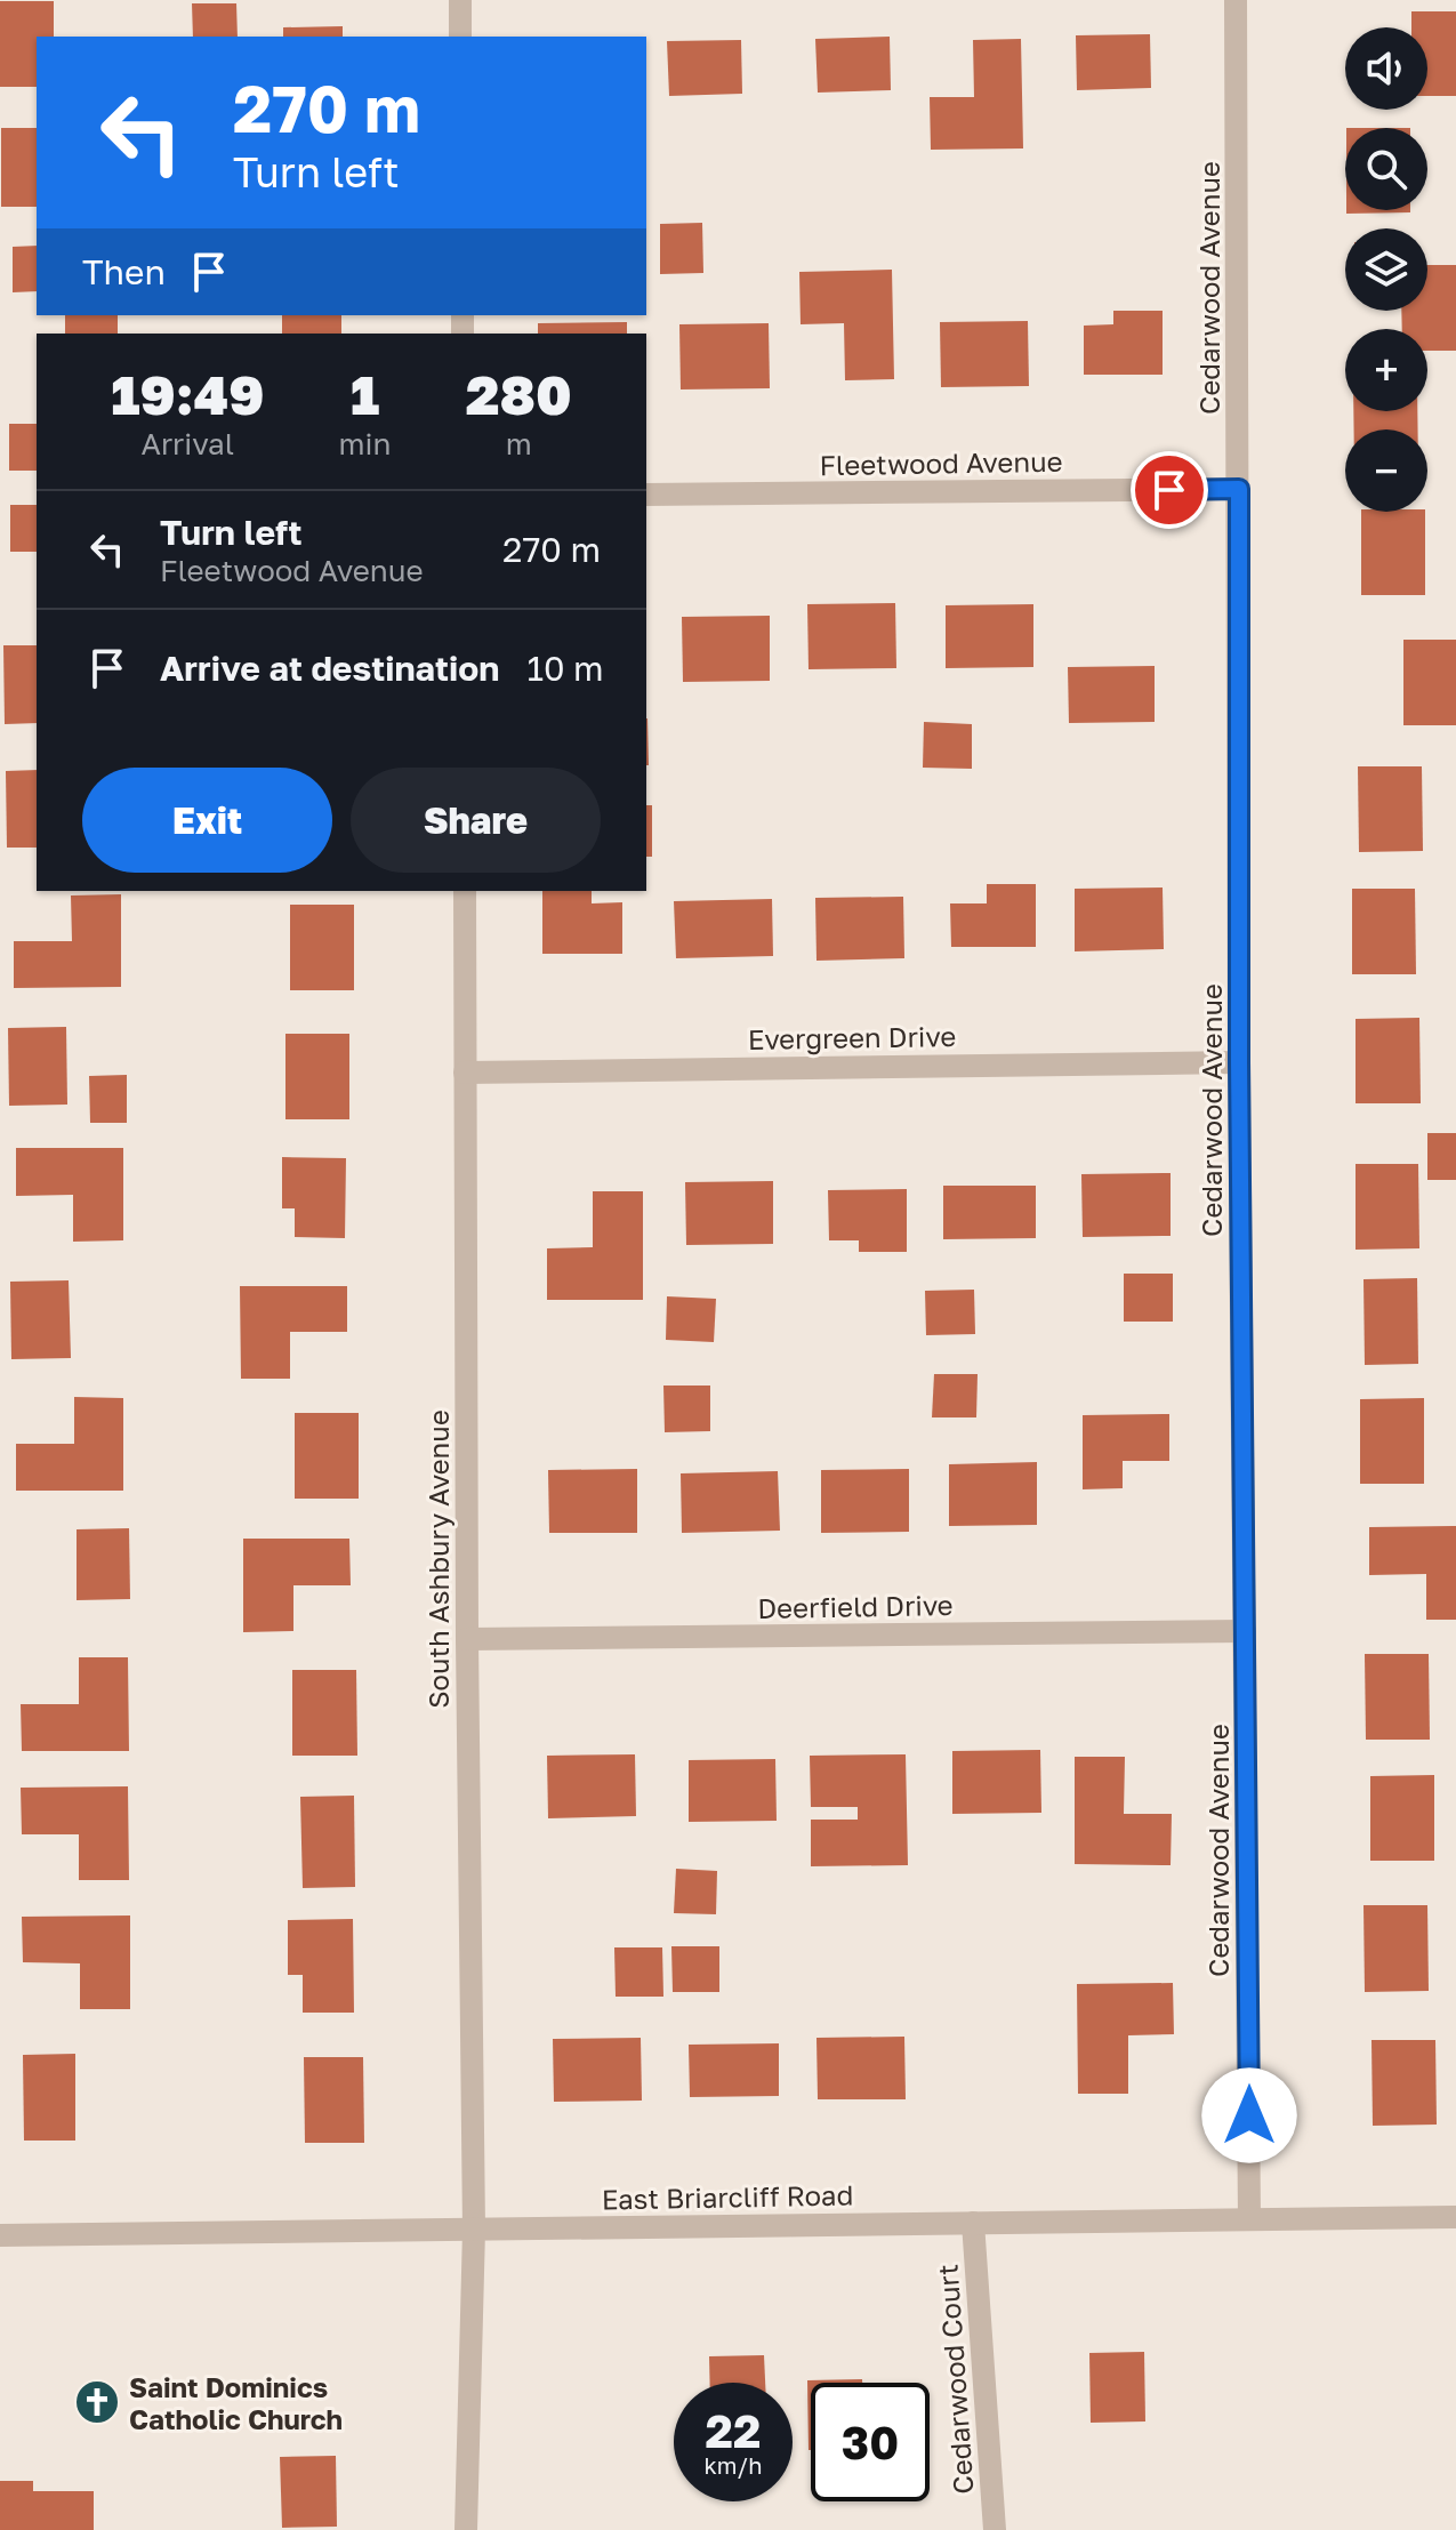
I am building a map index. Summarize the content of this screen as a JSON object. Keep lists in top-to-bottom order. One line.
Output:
{"streets":{"street":["Cedarwood Avenue","Fleetwood Avenue","Evergreen Drive","South Ashbury Avenue","Deerfield Drive","East Briarcliff Road","Cedarwood Court"]},"crossings":[["Cedarwood Avenue","Fleetwood Avenue"],["Cedarwood Avenue","Evergreen Drive"],["Cedarwood Avenue","Deerfield Drive"],["Cedarwood Avenue","East Briarcliff Road"],["Evergreen Drive","South Ashbury Avenue"],["South Ashbury Avenue","Deerfield Drive"],["South Ashbury Avenue","East Briarcliff Road"],["East Briarcliff Road","Cedarwood Court"]],"places":{"church":["Saint Dominics Catholic Church"]},"page":{"map_buttons":["+","−"],"turn":["270 m","Turn left"],"then":"Then","eta":["19:49","Arrival","1","min","280","m"],"list":[{"name":"Turn left","note":"Fleetwood Avenue","value":"270 m"},{"name":"Arrive at destination","value":"10 m"}],"buttons":["Exit","Share"],"speed":"22 km/h","limit":"30"}}
